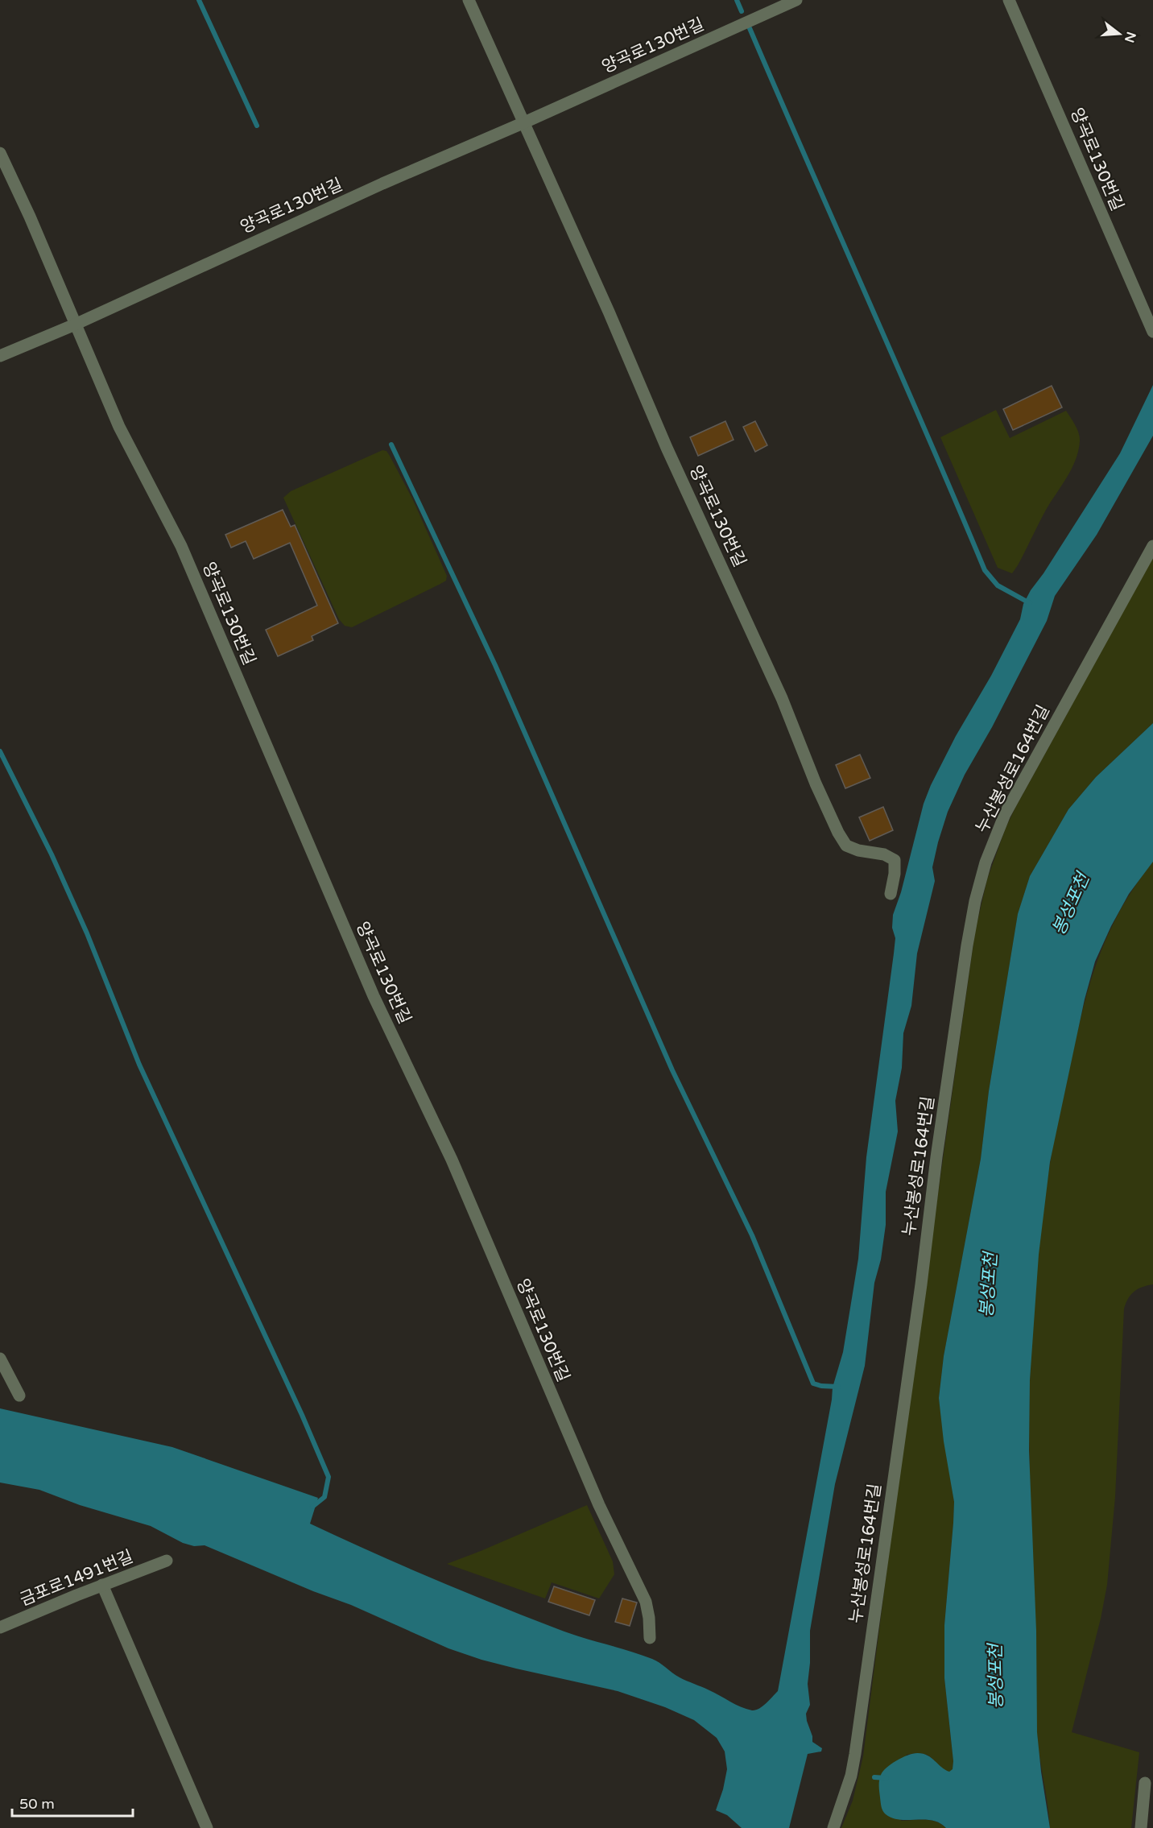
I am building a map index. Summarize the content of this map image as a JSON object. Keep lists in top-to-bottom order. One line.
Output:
{"streets":{"lane":["양곡로130번길","누산봉성로164번길","금포로1491번길"]},"water":["봉성포천"],"scale_bar":"50 m","north":"right"}
